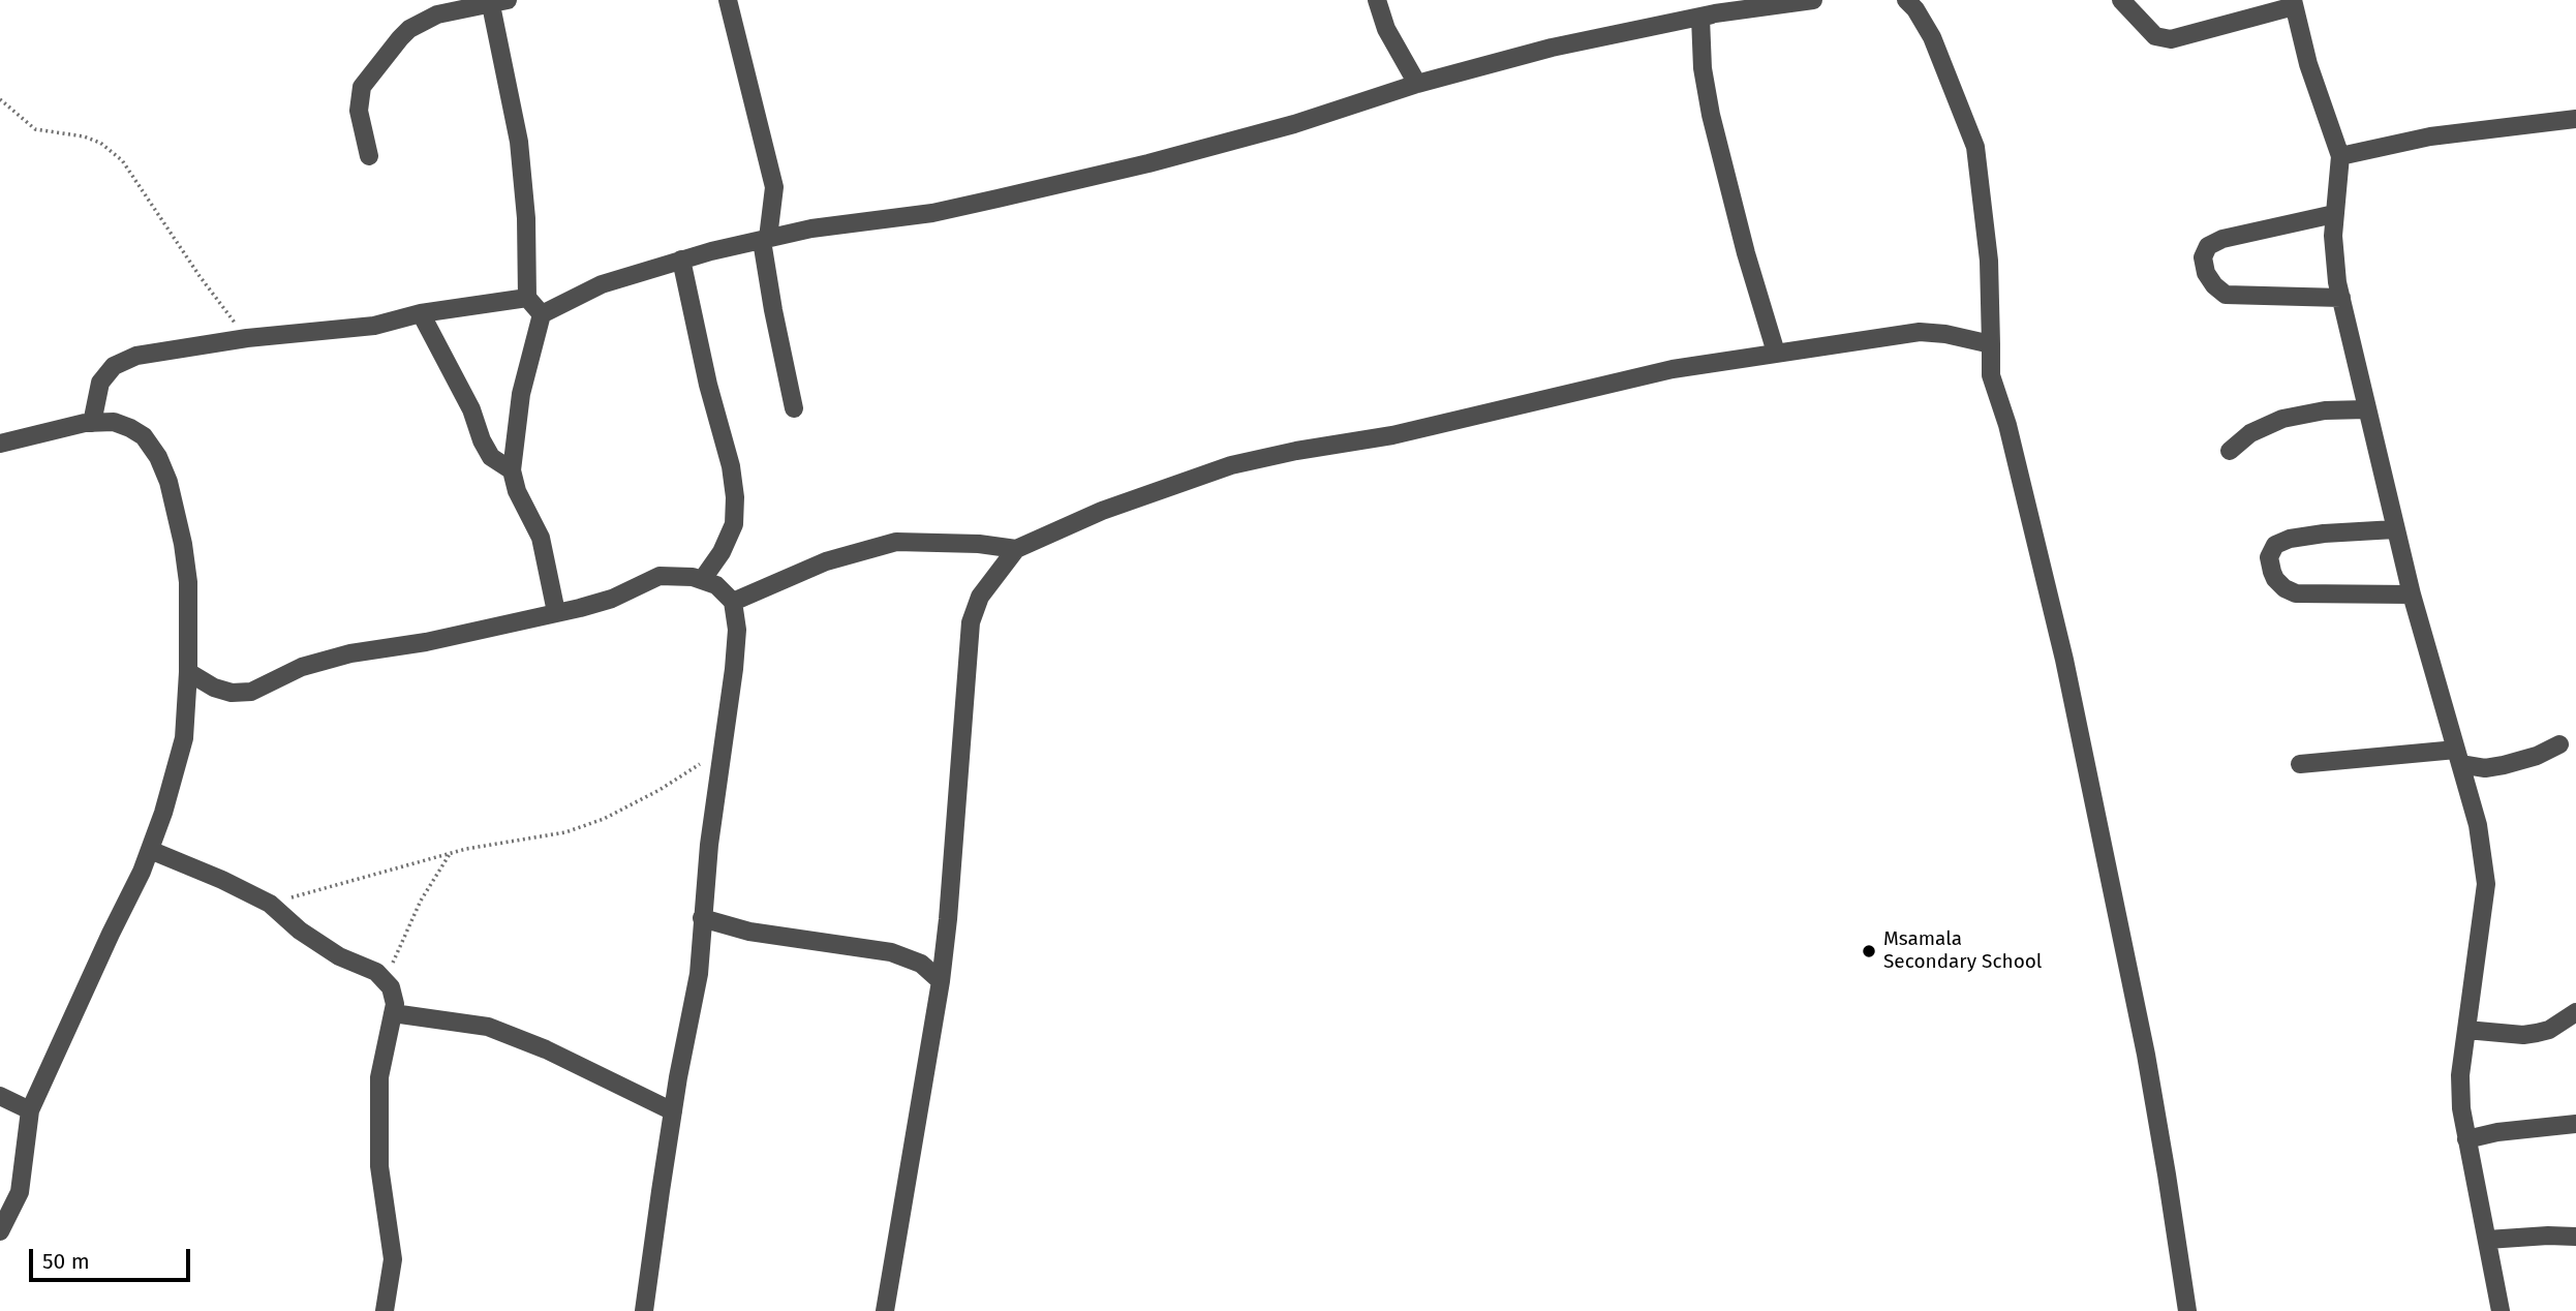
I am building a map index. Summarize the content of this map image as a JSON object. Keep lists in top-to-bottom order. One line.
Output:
{"places":["Msamala Secondary School"],"scale_bar":"50 m"}
